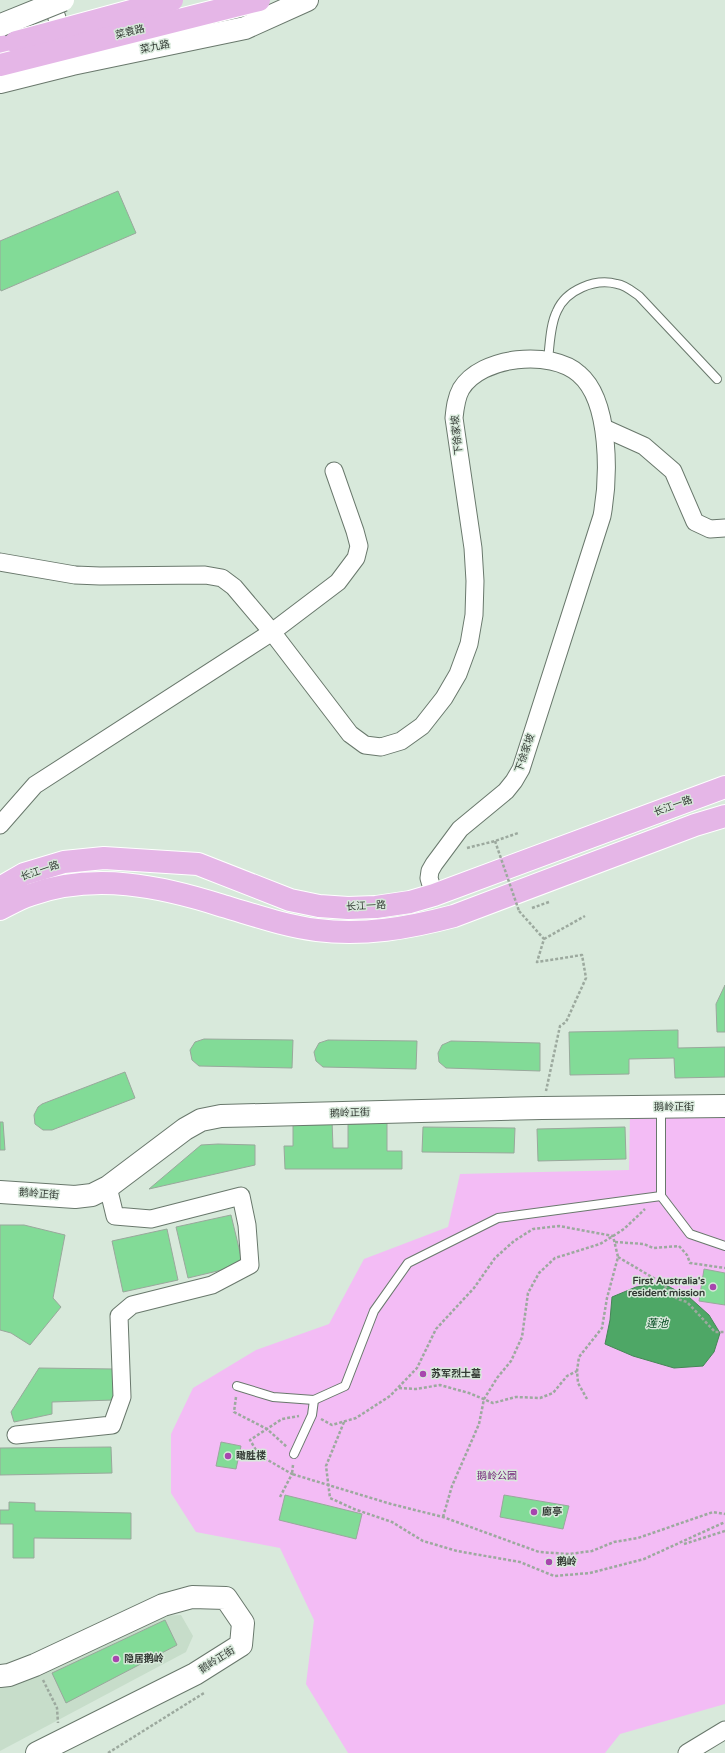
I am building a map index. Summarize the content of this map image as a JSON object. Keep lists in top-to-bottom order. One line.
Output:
{"streets":{"main road":["菜袁路","长江一路"],"street":["菜九路","下徐家坡","鹅岭正街"]},"crossings":[["下徐家坡","长江一路"]],"water":["莲池"],"parks":["鹅岭公园"],"places":["First Australia's resident mission","苏军烈士墓","瞰胜楼","廊亭","鹅岭","隐居鹅岭"]}
